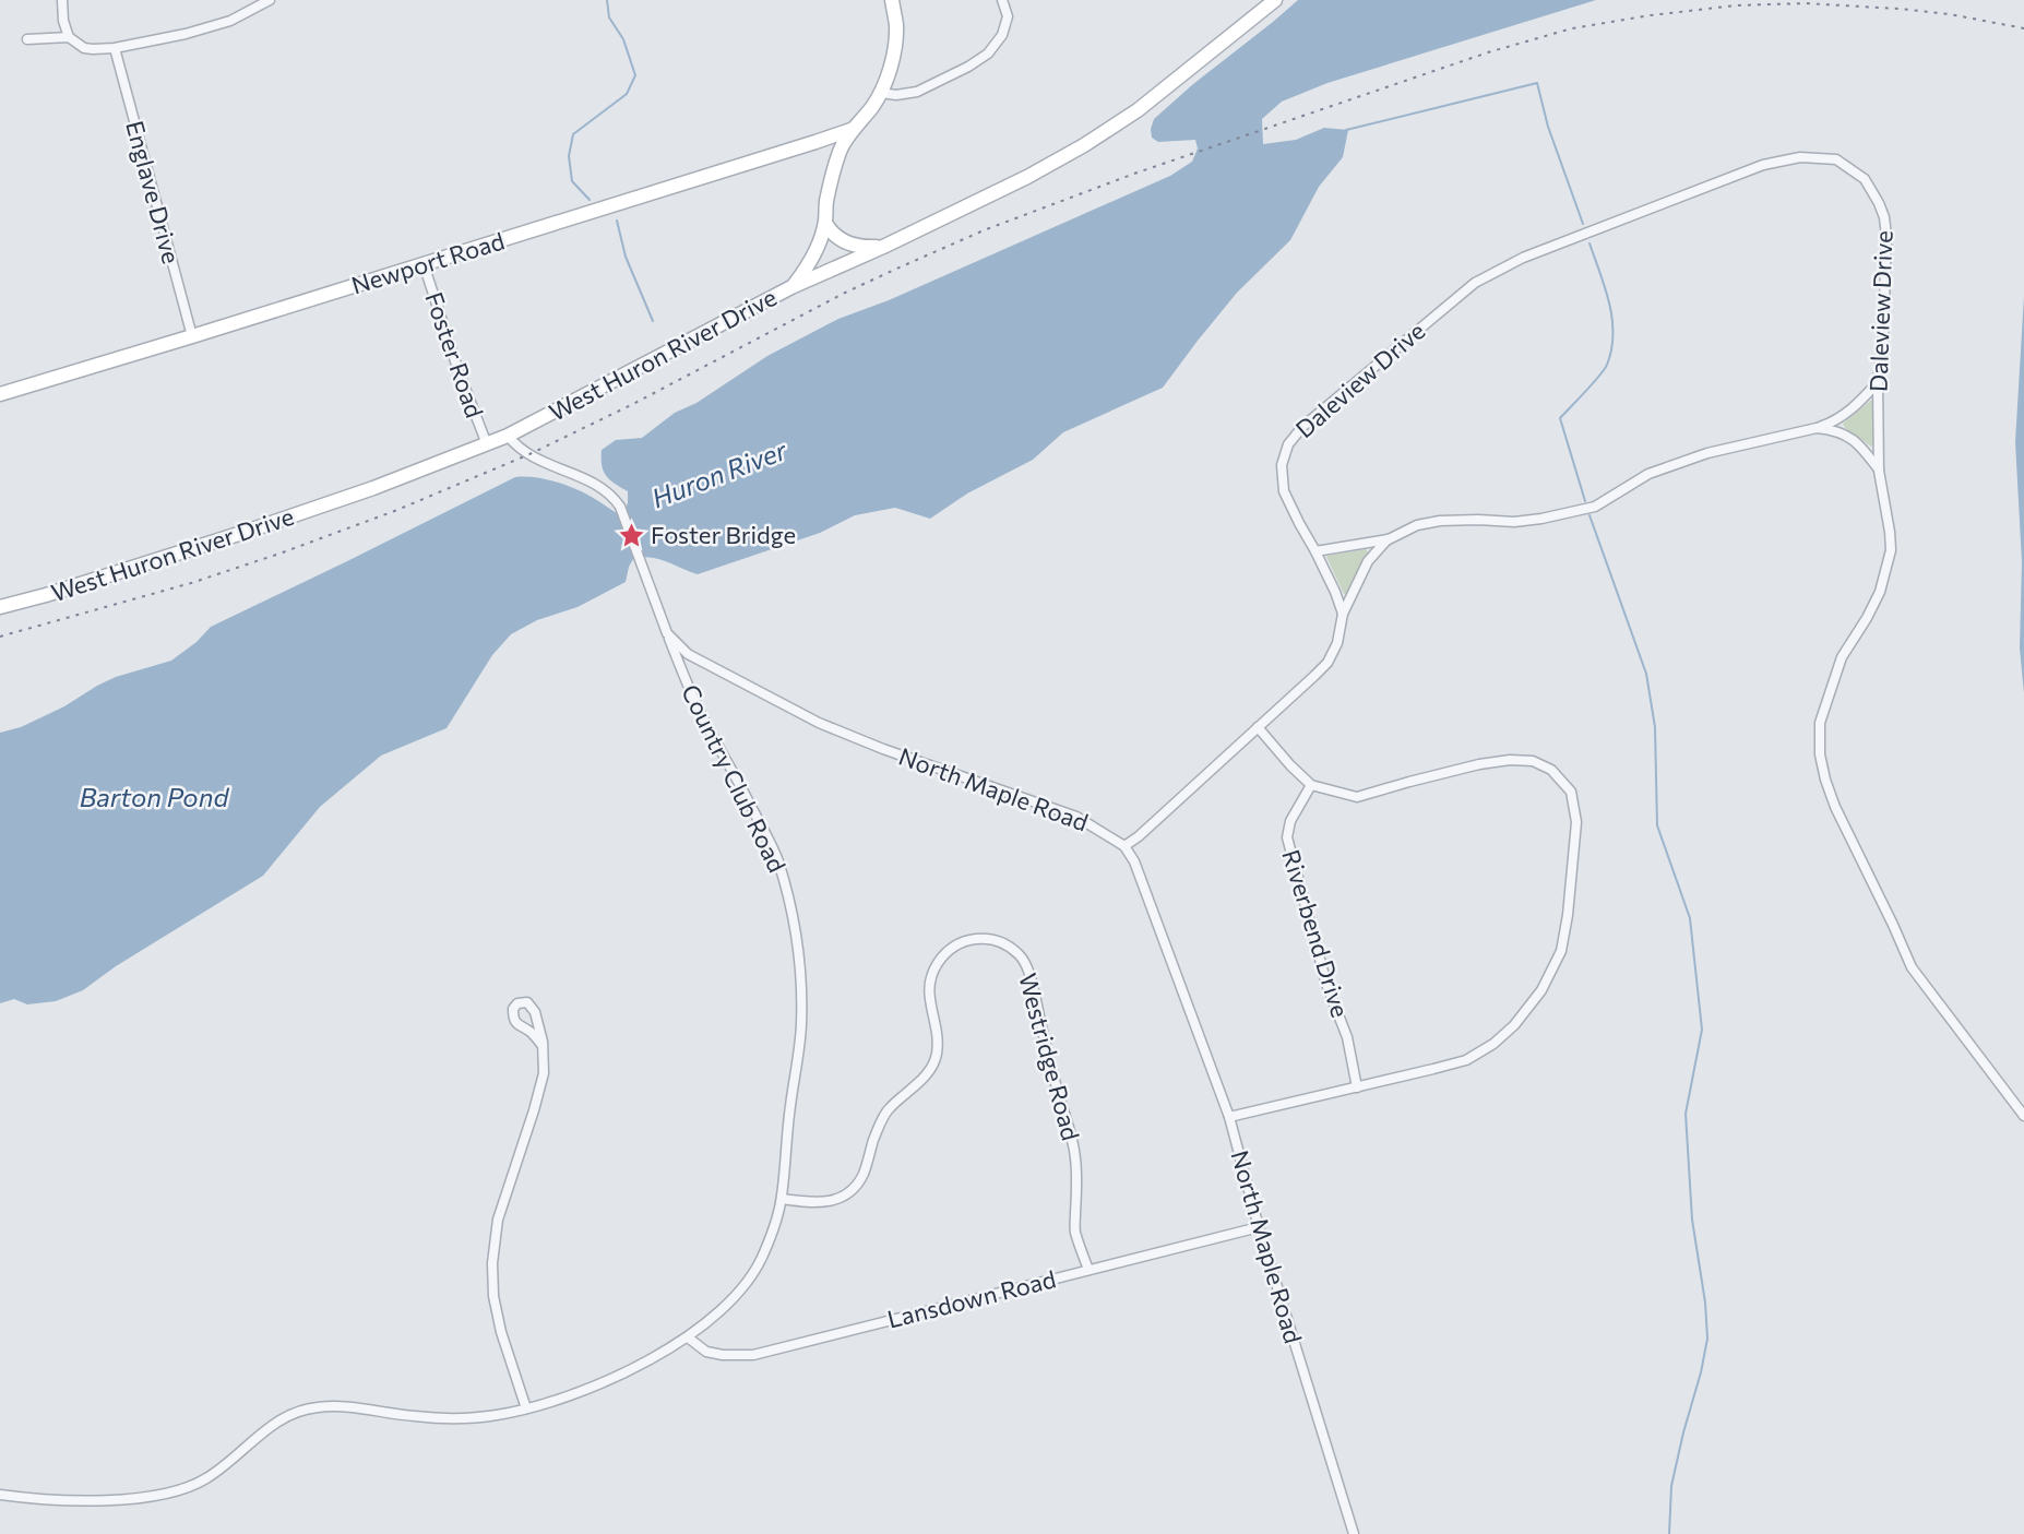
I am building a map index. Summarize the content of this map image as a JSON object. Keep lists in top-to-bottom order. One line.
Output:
{"streets":{"street":["Englave Drive","Newport Road","Daleview Drive","Foster Road","West Huron River Drive","Country Club Road","North Maple Road","Riverbend Drive","Westridge Road","Lansdown Road"]},"crossings":[["Englave Drive","Newport Road"],["Newport Road","Foster Road"],["Foster Road","West Huron River Drive"],["West Huron River Drive","North Maple Road"],["Country Club Road","North Maple Road"],["Country Club Road","Westridge Road"],["Country Club Road","Lansdown Road"],["North Maple Road","Lansdown Road"],["Westridge Road","Lansdown Road"]],"water":["Huron River","Barton Pond"],"places":{"place":["Foster Bridge"]}}
